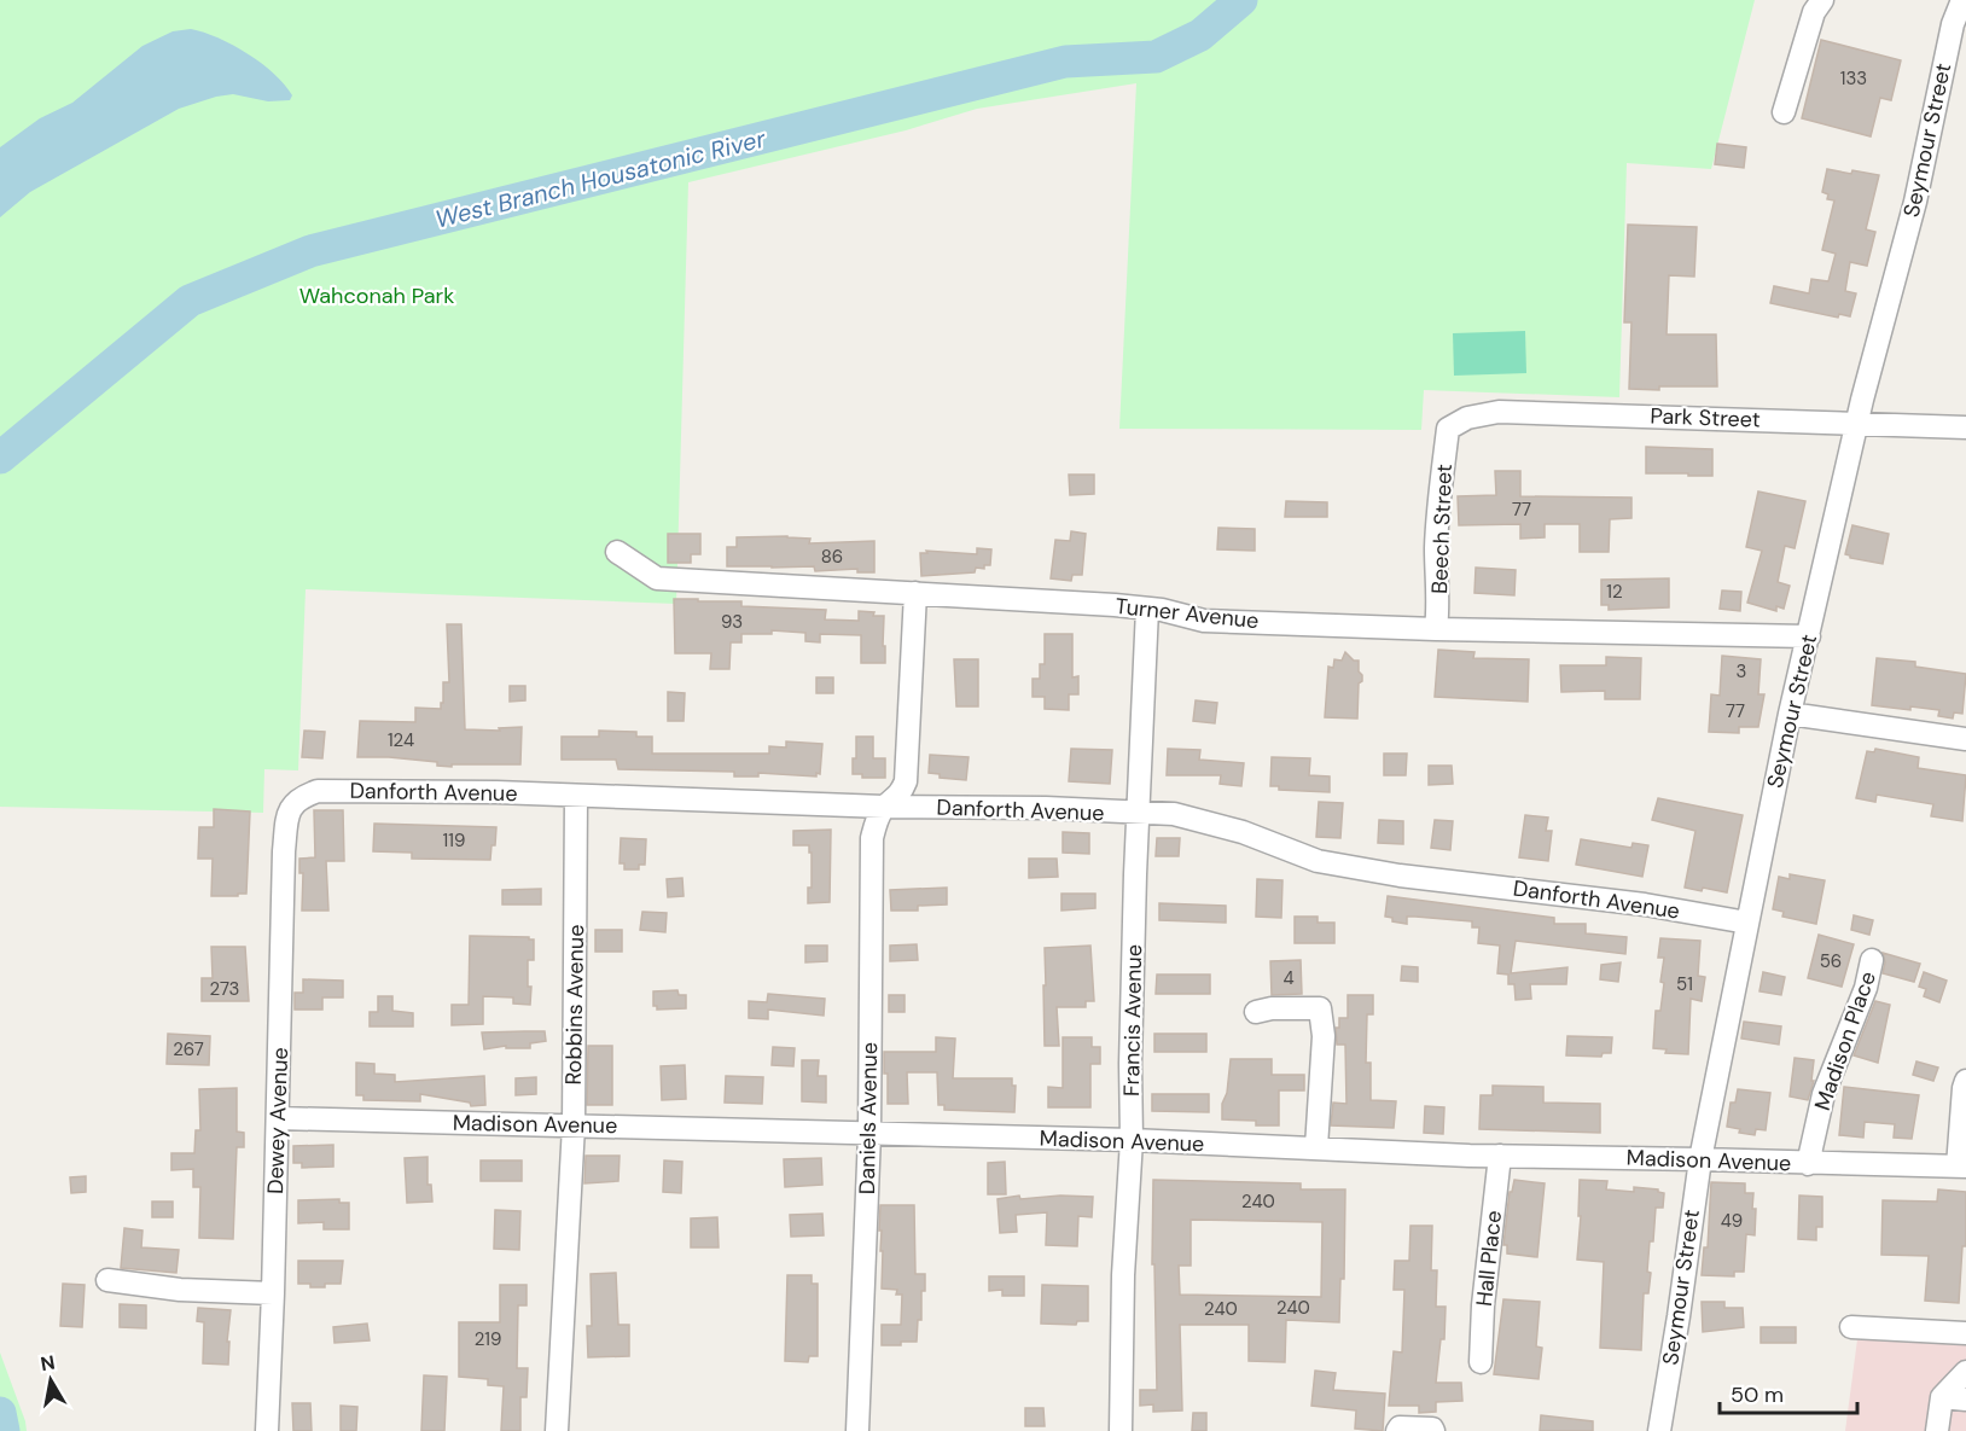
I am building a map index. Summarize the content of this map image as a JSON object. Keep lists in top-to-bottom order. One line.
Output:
{"streets":{"street":["Seymour Street","Park Street","Beech Street","Turner Avenue","Danforth Avenue","Robbins Avenue","Francis Avenue","Madison Place","Daniels Avenue","Dewey Avenue","Madison Avenue","Hall Place"]},"crossings":[["Seymour Street","Park Street"],["Seymour Street","Turner Avenue"],["Seymour Street","Danforth Avenue"],["Seymour Street","Madison Avenue"],["Park Street","Beech Street"],["Beech Street","Turner Avenue"],["Turner Avenue","Francis Avenue"],["Turner Avenue","Daniels Avenue"],["Danforth Avenue","Robbins Avenue"],["Danforth Avenue","Francis Avenue"],["Danforth Avenue","Daniels Avenue"],["Danforth Avenue","Dewey Avenue"],["Robbins Avenue","Madison Avenue"],["Francis Avenue","Madison Avenue"],["Madison Place","Madison Avenue"],["Daniels Avenue","Madison Avenue"],["Dewey Avenue","Madison Avenue"],["Madison Avenue","Hall Place"]],"water":["West Branch Housatonic River"],"parks":["Wahconah Park"],"house_numbers":["133","77","86","12","93","3","77","124","119","56","4","51","273","267","240","49","240","240","219"],"scale_bar":"50 m","north":"top"}
